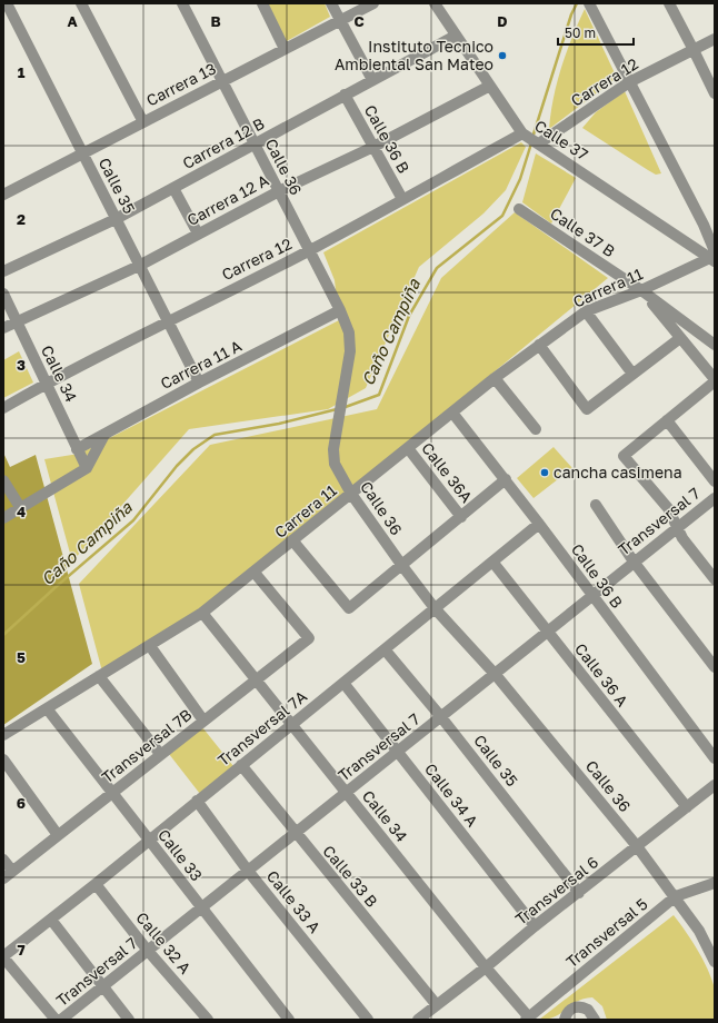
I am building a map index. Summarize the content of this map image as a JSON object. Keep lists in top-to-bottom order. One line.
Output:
{"streets":{"street":["Carrera 12","Carrera 13","Calle 36 B","Calle 37","Carrera 12 B","Calle 36","Calle 35","Carrera 12 A","Calle 37 B","Carrera 11","Carrera 11 A","Calle 34","Calle 36A","Transversal 7","Calle 36 A","Transversal 7A","Transversal 7B","Calle 34 A","Calle 33","Calle 33 B","Transversal 6","Calle 33 A","Transversal 5","Calle 32 A"]},"crossings":[["Carrera 12","Calle 36 B"],["Carrera 12","Calle 37"],["Carrera 12","Calle 36"],["Carrera 12","Calle 35"],["Carrera 12","Calle 34"],["Carrera 13","Calle 36"],["Carrera 13","Calle 35"],["Calle 36 B","Carrera 12 B"],["Calle 36 B","Carrera 12 A"],["Calle 36 B","Carrera 11"],["Calle 36 B","Transversal 7"],["Calle 36 B","Transversal 7A"],["Calle 37","Carrera 12 B"],["Calle 37","Carrera 12 A"],["Calle 37","Carrera 11"],["Carrera 12 B","Calle 36"],["Carrera 12 B","Calle 35"],["Calle 36","Carrera 12 A"],["Calle 36","Carrera 11"],["Calle 36","Carrera 11 A"],["Calle 36","Transversal 7"],["Calle 36","Transversal 7A"],["Calle 36","Transversal 6"],["Calle 36","Transversal 5"],["Calle 35","Carrera 12 A"],["Calle 35","Carrera 11 A"],["Calle 35","Transversal 7"],["Calle 35","Transversal 7A"],["Calle 35","Transversal 6"],["Carrera 12 A","Calle 34"],["Calle 37 B","Carrera 11"],["Carrera 11","Calle 34"],["Carrera 11","Calle 36A"],["Carrera 11","Transversal 7B"],["Carrera 11","Calle 33"],["Carrera 11 A","Calle 34"],["Calle 34","Transversal 7"],["Calle 34","Transversal 7A"],["Calle 34","Transversal 7B"],["Calle 34","Transversal 6"],["Calle 34","Transversal 5"],["Transversal 7","Calle 36 A"],["Transversal 7","Calle 34 A"],["Transversal 7","Calle 33"],["Transversal 7","Calle 33 B"],["Transversal 7","Calle 33 A"],["Transversal 7","Calle 32 A"],["Calle 36 A","Transversal 7A"],["Calle 36 A","Transversal 6"],["Transversal 7A","Calle 34 A"],["Transversal 7A","Calle 33"],["Transversal 7A","Calle 33 B"],["Transversal 7A","Calle 33 A"],["Transversal 7A","Calle 32 A"],["Transversal 7B","Calle 33"],["Calle 34 A","Transversal 6"],["Calle 33 B","Transversal 6"]],"water":["Caño Campiña"],"places":["Instituto Tecnico Ambiental San Mateo","cancha casimena"],"scale_bar":"50 m","grid":{"columns":["A","B","C","D"],"rows":["1","2","3","4","5","6","7"]}}
